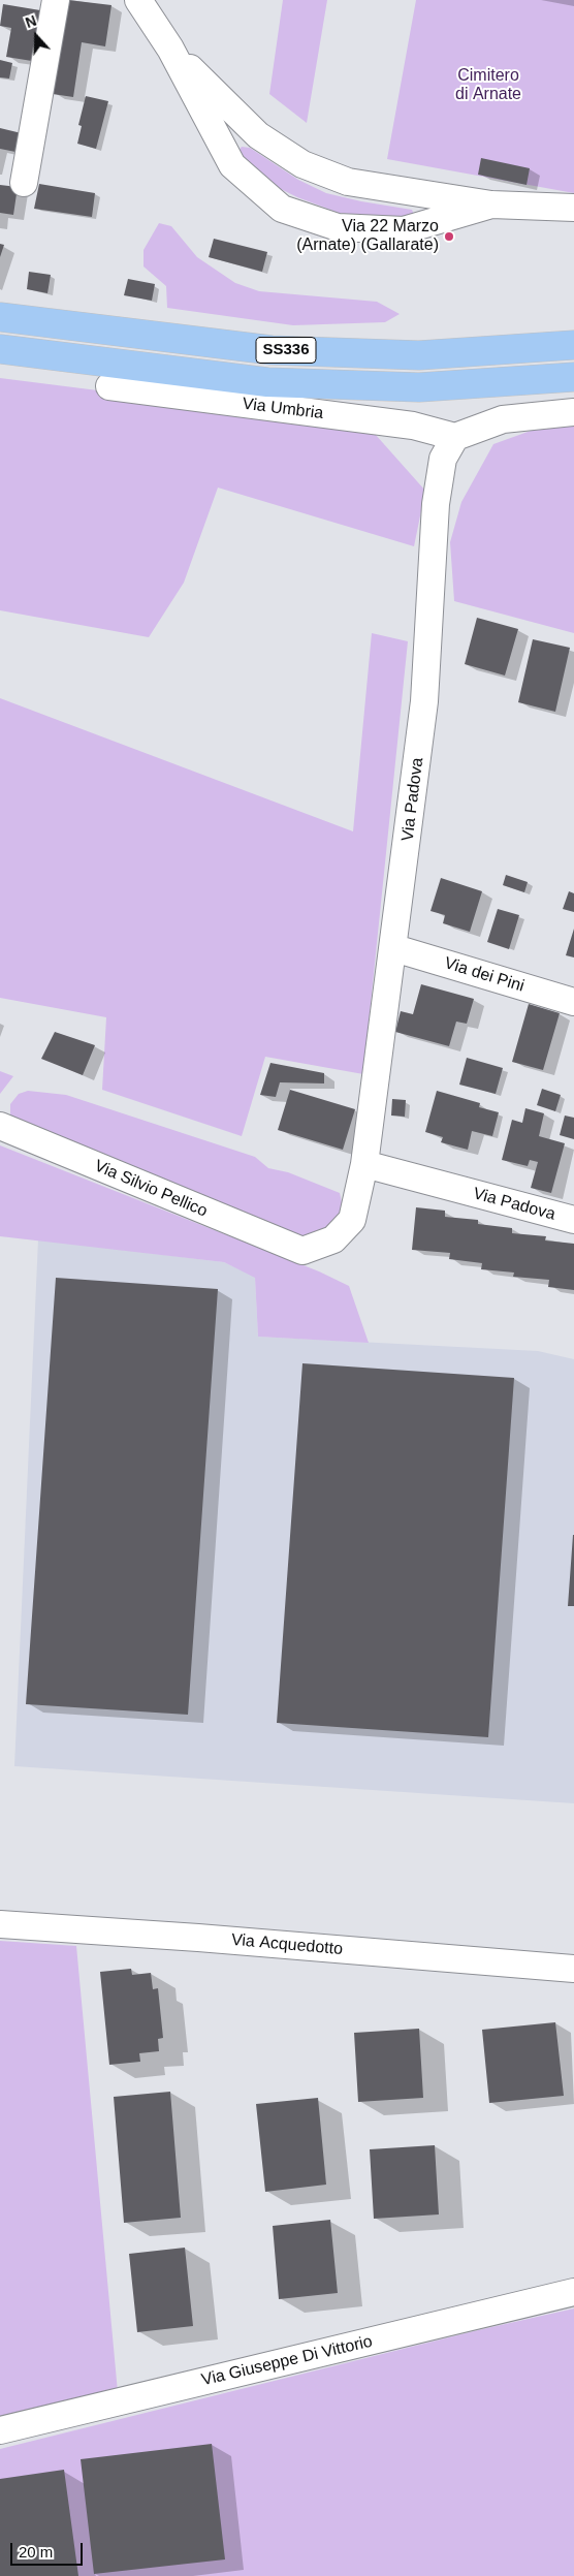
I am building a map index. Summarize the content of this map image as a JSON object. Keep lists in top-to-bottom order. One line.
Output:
{"streets":{"highway":["SS336"],"street":["Via Umbria","Via Padova","Via dei Pini","Via Silvio Pellico","Via Acquedotto","Via Giuseppe Di Vittorio"]},"crossings":[["Via Umbria","Via Padova"],["Via Padova","Via dei Pini"],["Via Padova","Via Silvio Pellico"]],"parks":["Cimitero di Arnate"],"places":["Via 22 Marzo (Arnate) (Gallarate)"],"scale_bar":"20 m","north":"top"}
